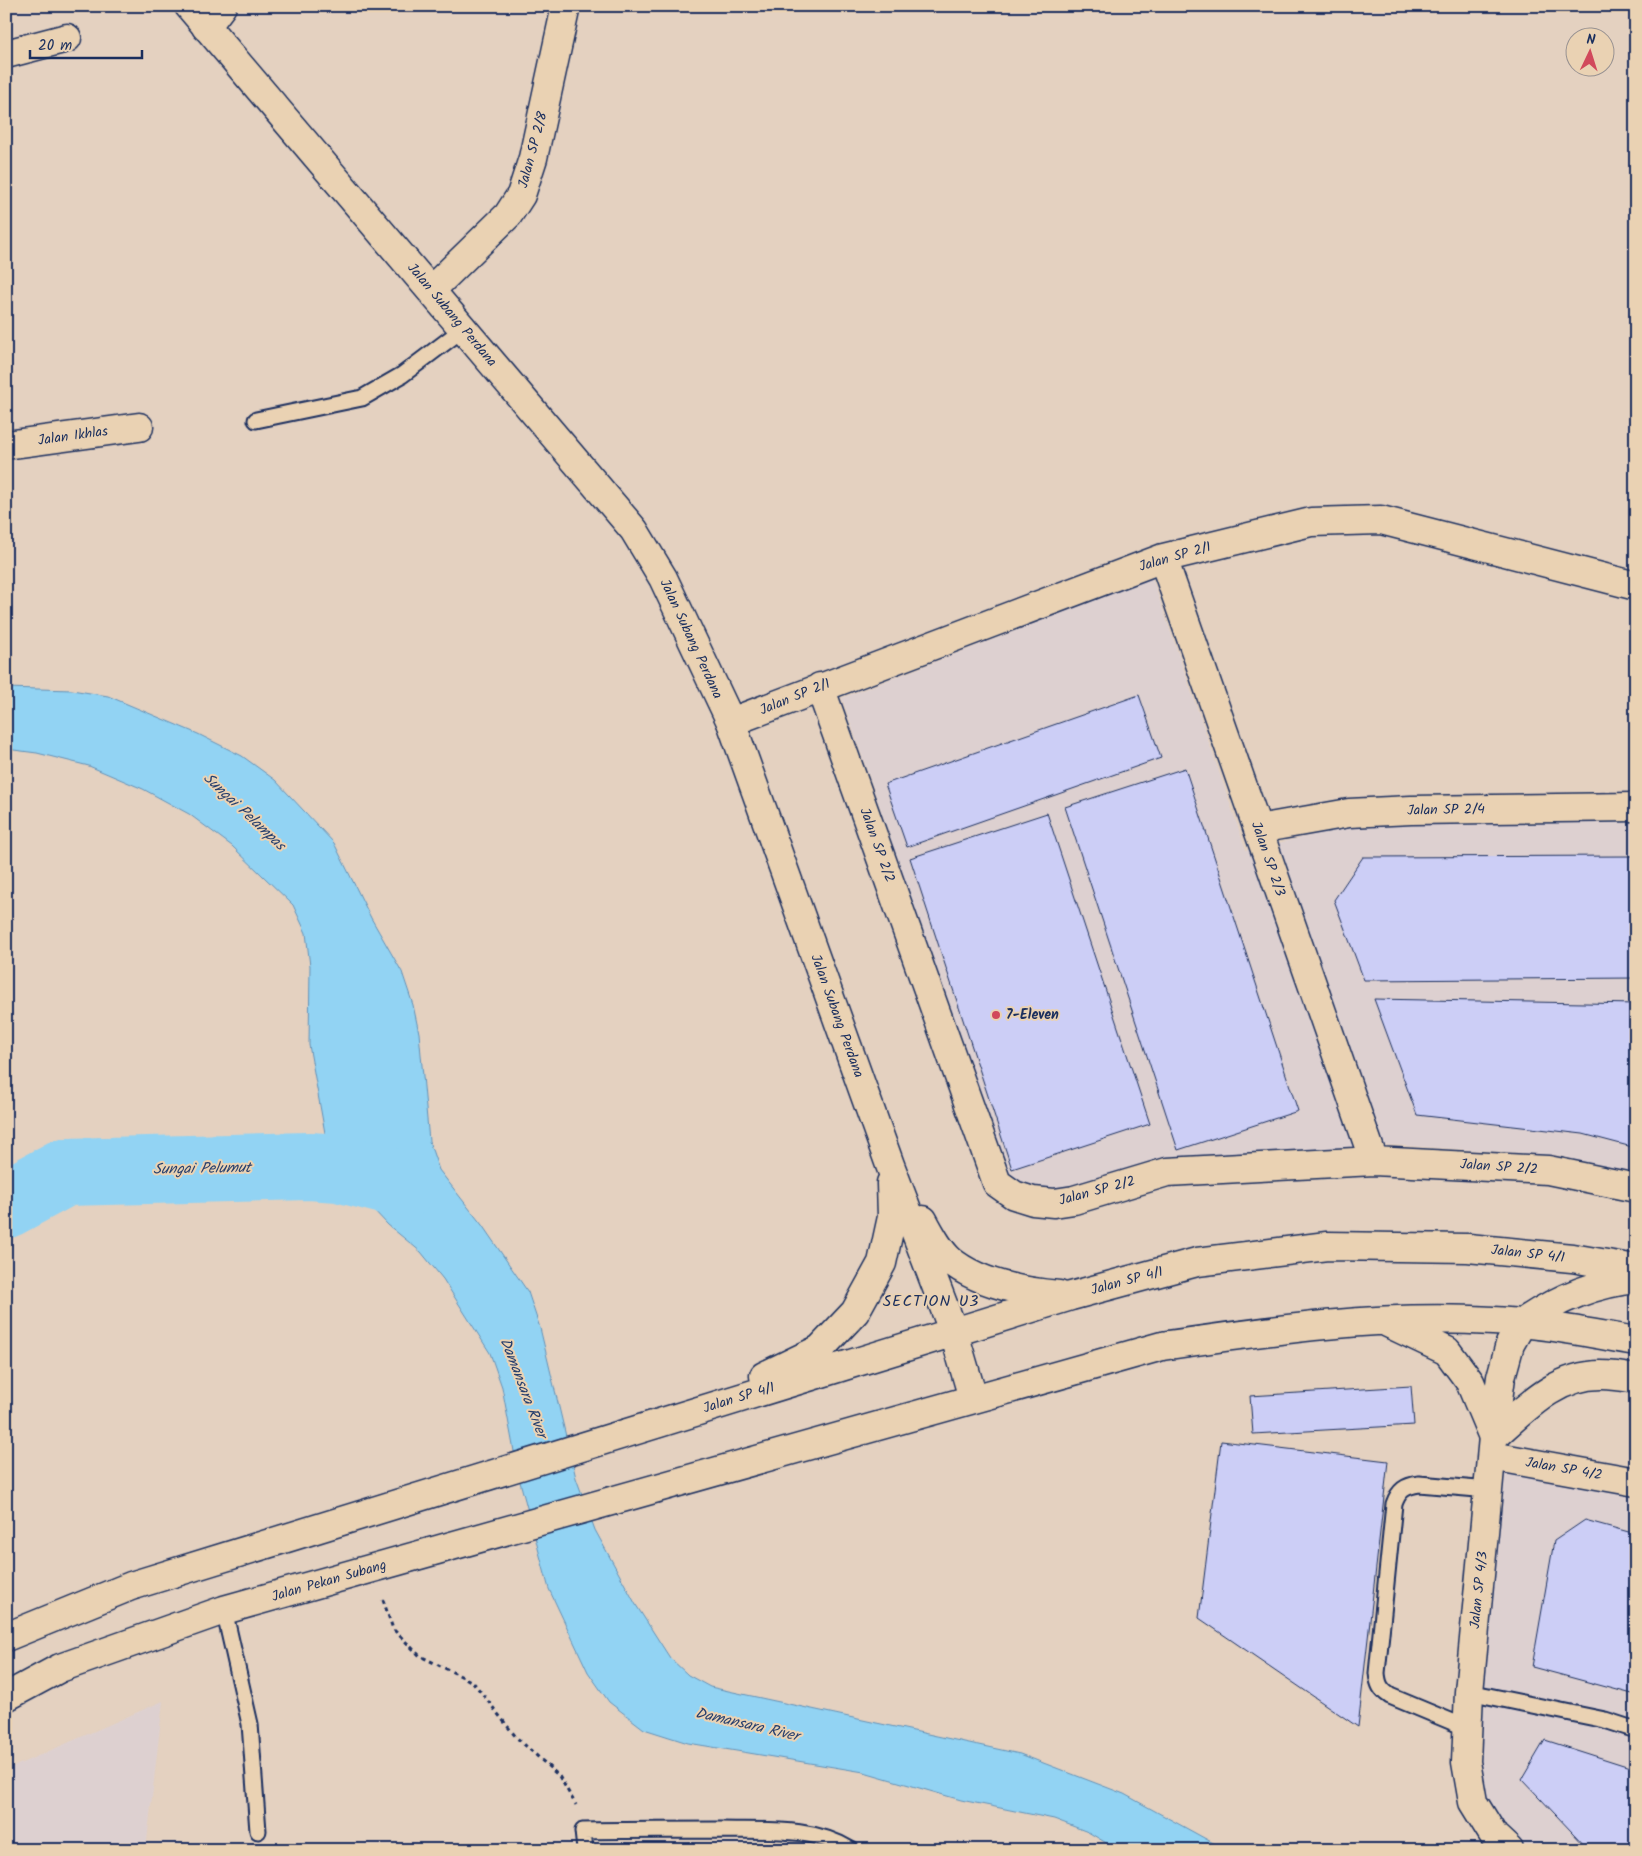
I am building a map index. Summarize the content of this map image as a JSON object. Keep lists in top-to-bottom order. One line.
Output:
{"streets":{"street":["Jalan SP 2/8","Jalan Subang Perdana","Jalan Ikhlas","Jalan SP 2/1","Jalan SP 2/4","Jalan SP 2/2","Jalan SP 2/3","Jalan SP 4/1","Jalan SP 4/2","Jalan Pekan Subang","Jalan SP 4/3"]},"crossings":[["Jalan SP 2/8","Jalan Subang Perdana"],["Jalan Subang Perdana","Jalan SP 2/1"],["Jalan Subang Perdana","Jalan SP 4/1"],["Jalan Subang Perdana","Jalan Pekan Subang"],["Jalan SP 2/1","Jalan SP 2/2"],["Jalan SP 2/1","Jalan SP 2/3"],["Jalan SP 2/4","Jalan SP 2/3"],["Jalan SP 2/2","Jalan SP 2/3"],["Jalan SP 4/2","Jalan SP 4/3"]],"districts":["SECTION U3"],"water":["Sungai Pelampas","Sungai Pelumut","Damansara River"],"places":["7-Eleven"],"scale_bar":"20 m","north":"top"}
